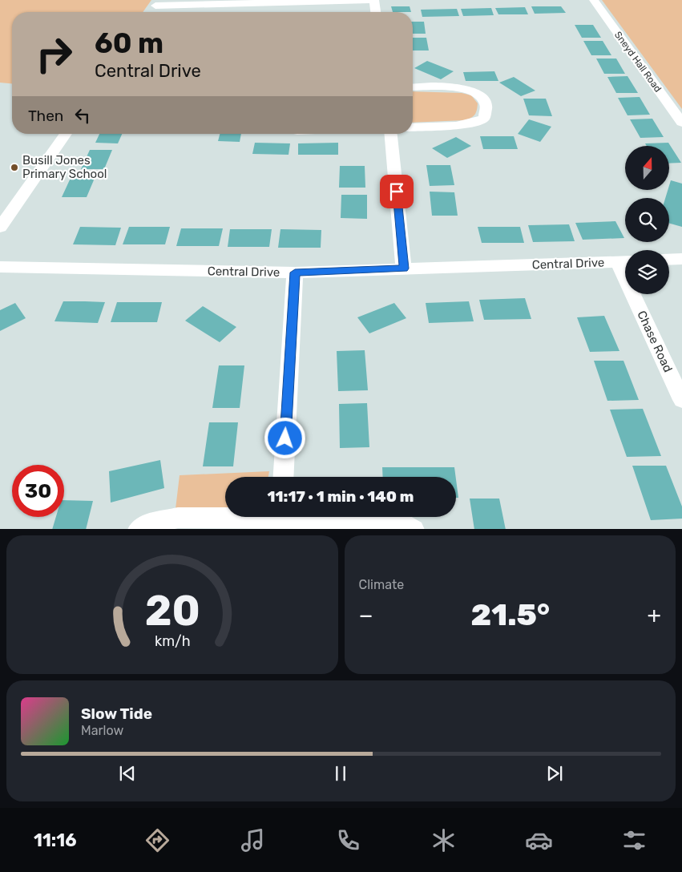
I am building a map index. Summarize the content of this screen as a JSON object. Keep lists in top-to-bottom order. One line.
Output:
{"streets":{"street":["Sneyd Hall Road","Central Drive","Chase Road"]},"places":["Busill Jones Primary School"],"north":"top","page":{"turn":["60 m","Central Drive"],"then":"Then","limit":"30","trip":"11:17 · 1 min · 140 m","tile":"Climate","heat":["−","21.5°","+"],"song":["Slow Tide","Marlow"],"tabs":"11:16","gauge":["20","km/h"]}}
